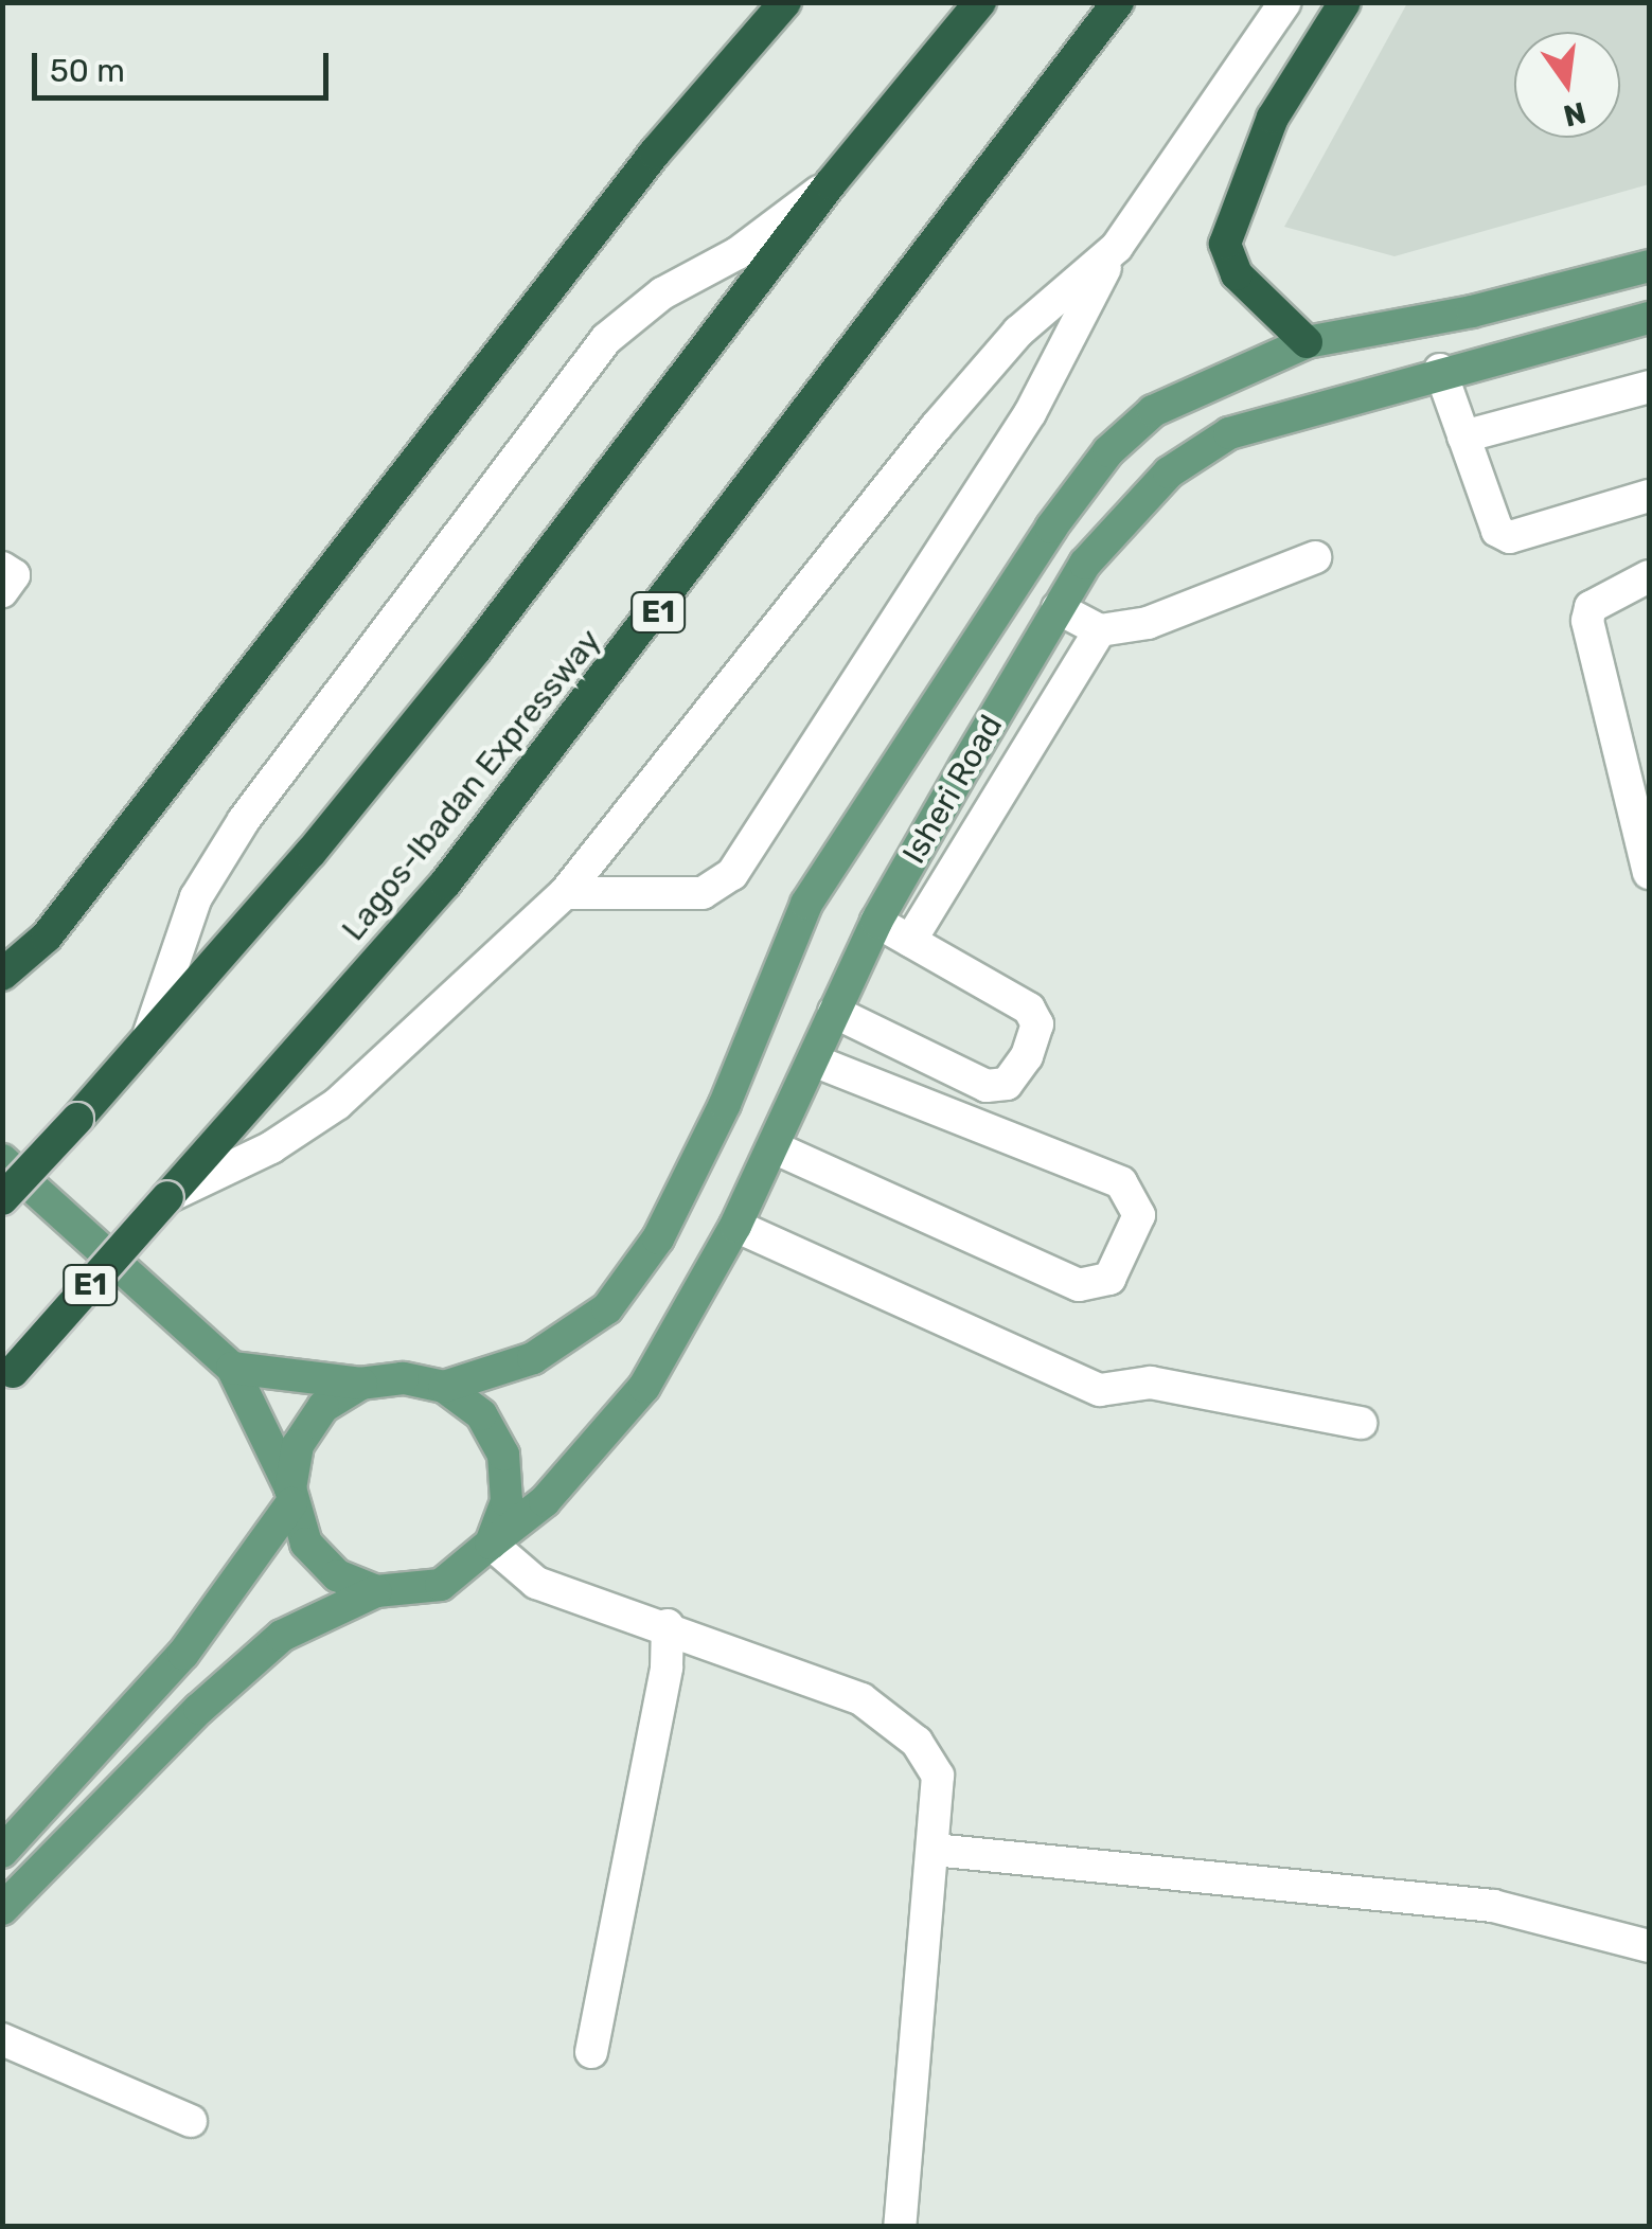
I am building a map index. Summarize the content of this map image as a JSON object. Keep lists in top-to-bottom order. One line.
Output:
{"streets":{"highway":["E1","Lagos-Ibadan Expressway"],"main road":["Isheri Road"]},"scale_bar":"50 m","north":"bottom"}
